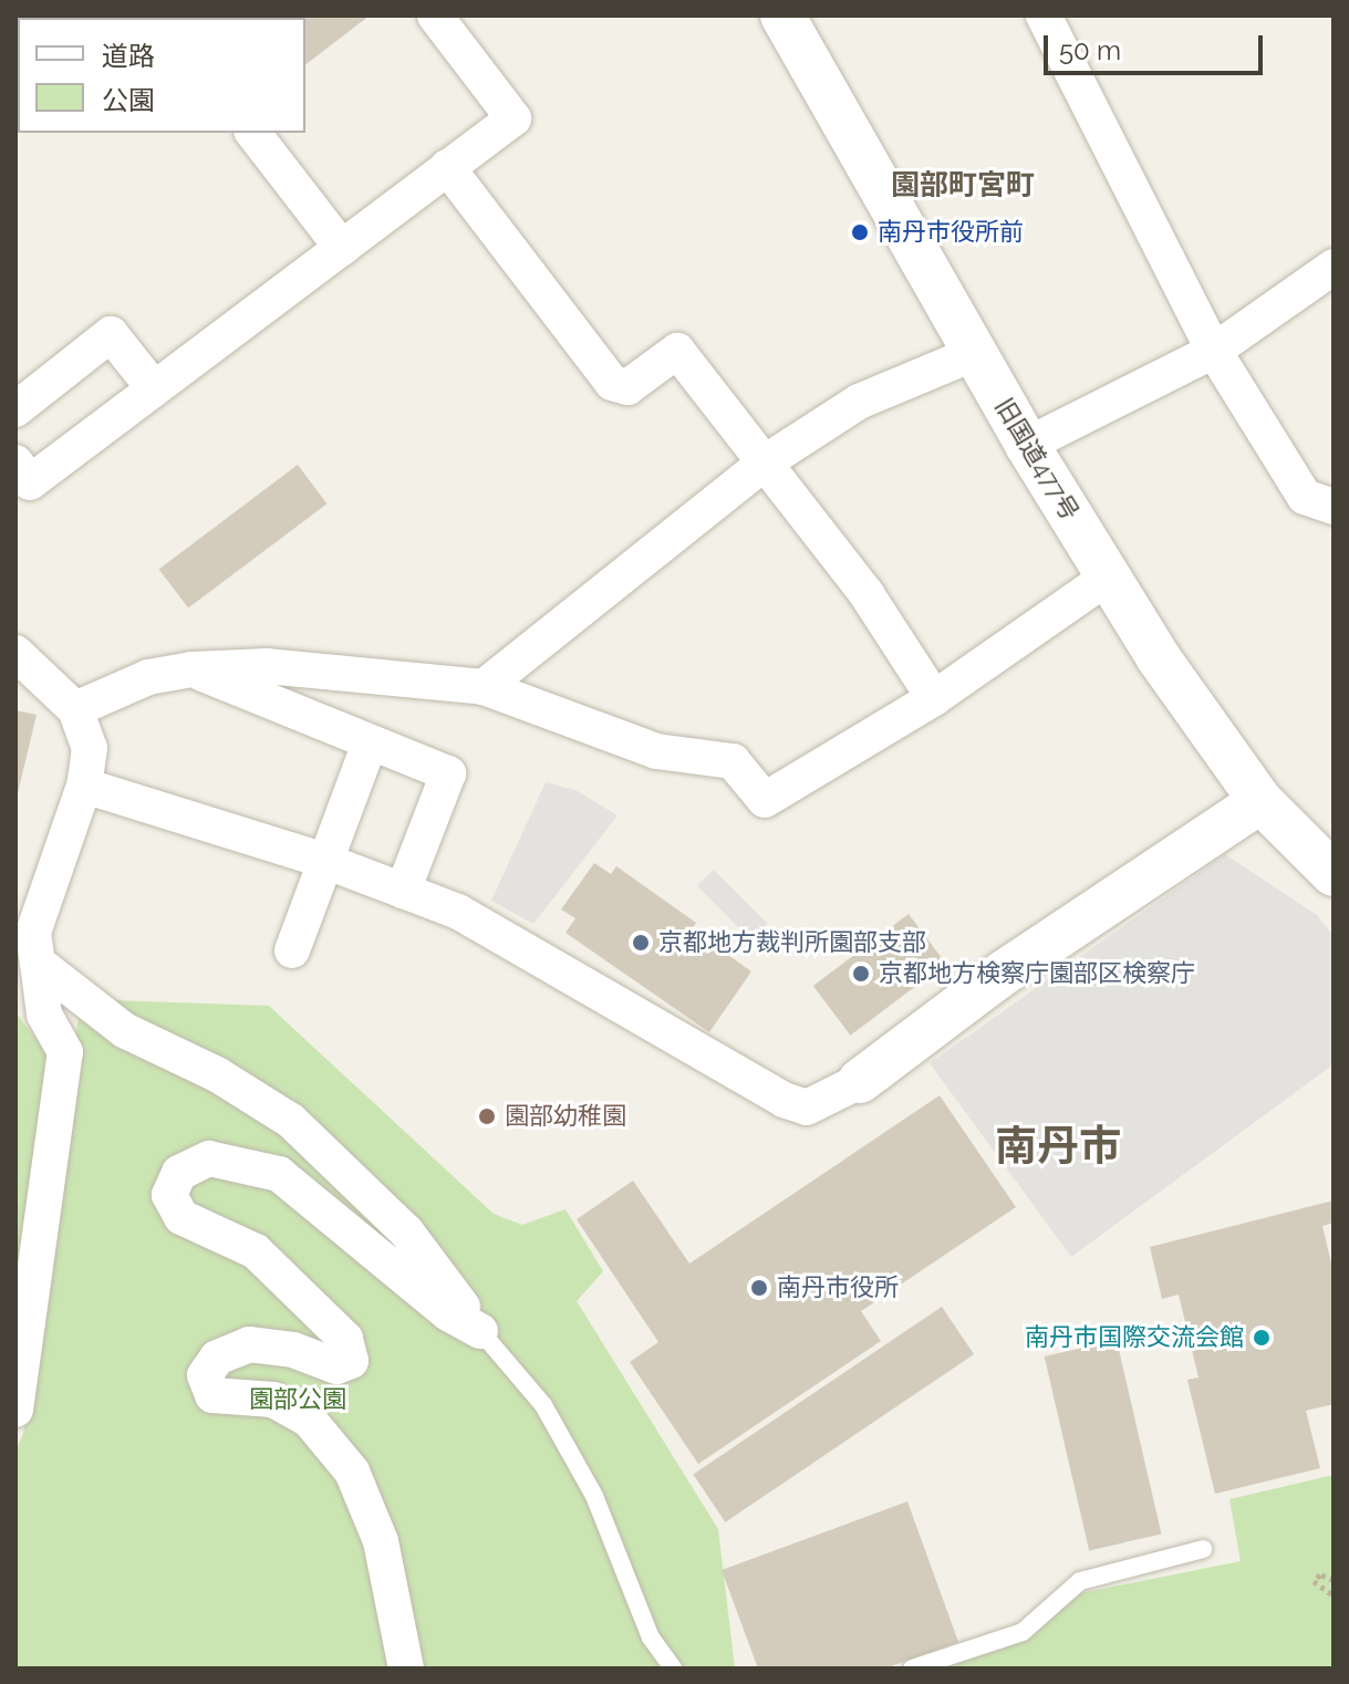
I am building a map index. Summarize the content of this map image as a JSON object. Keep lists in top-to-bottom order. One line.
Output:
{"streets":{"street":["旧国道477号"]},"districts":["園部町宮町","南丹市"],"parks":["園部公園"],"places":["南丹市役所前","京都地方裁判所園部支部","京都地方検察庁園部区検察庁","園部幼稚園","南丹市役所","南丹市国際交流会館"],"legend":["道路","公園"],"scale_bar":"50 m"}
